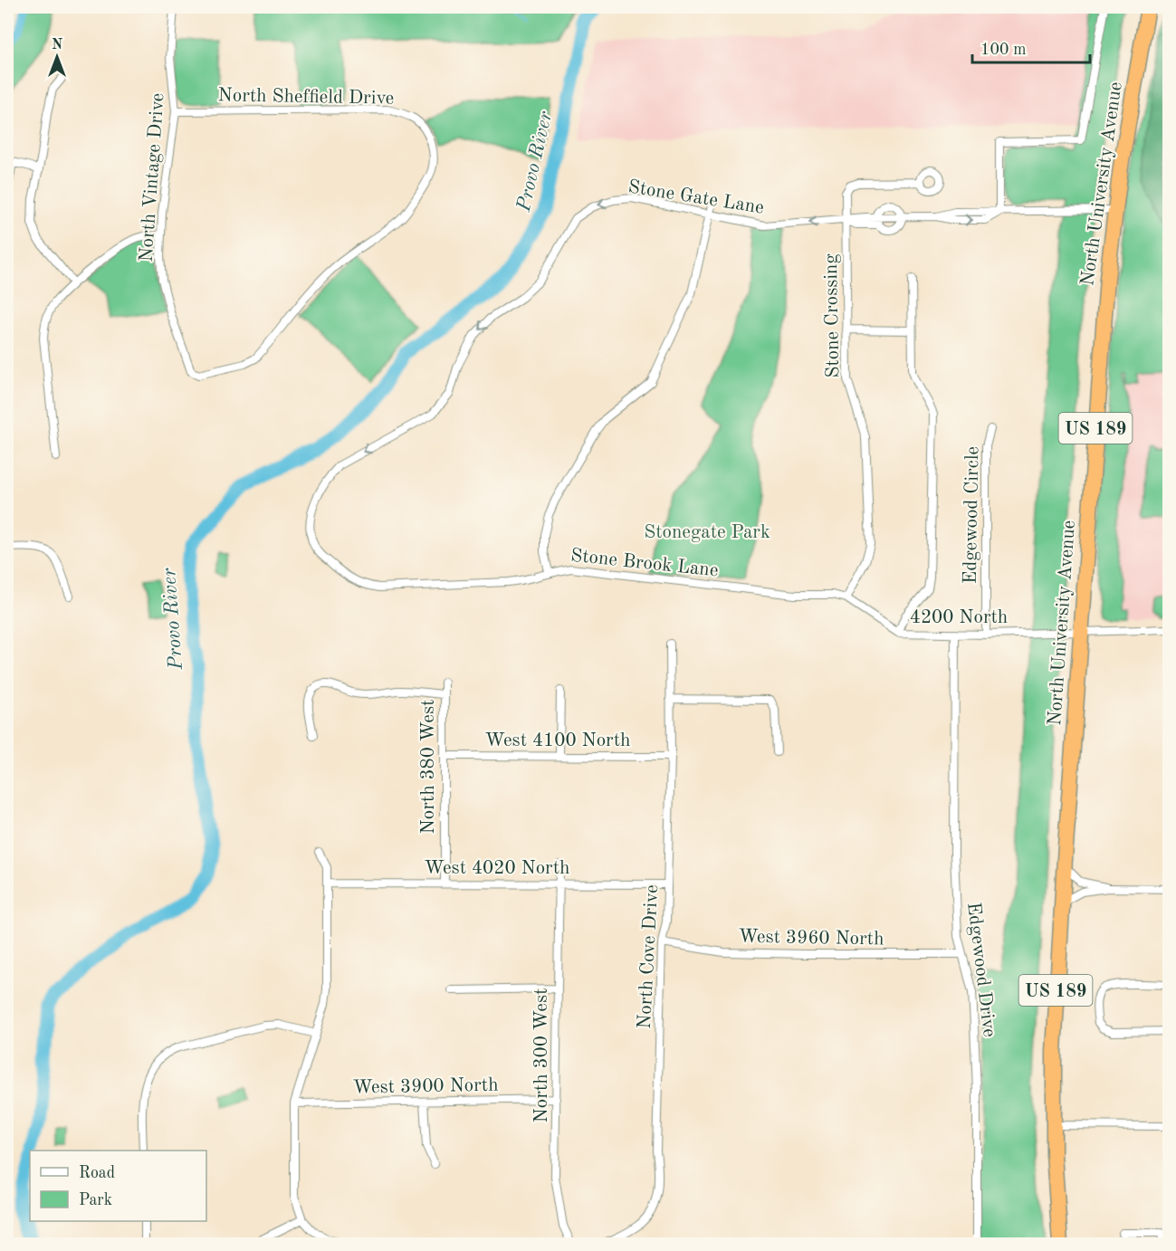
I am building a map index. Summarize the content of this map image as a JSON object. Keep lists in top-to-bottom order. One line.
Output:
{"streets":{"highway":["North University Avenue","US 189"],"street":["North Sheffield Drive","North Vintage Drive","Stone Gate Lane","Stone Crossing","Edgewood Circle","Stone Brook Lane","4200 North","West 4100 North","North 380 West","West 4020 North","West 3960 North","North Cove Drive","Edgewood Drive","North 300 West","West 3900 North"]},"crossings":[["North Sheffield Drive","North Vintage Drive"],["North University Avenue","Stone Gate Lane"],["North University Avenue","4200 North"],["Stone Gate Lane","Stone Crossing"],["Stone Gate Lane","Stone Brook Lane"],["Stone Crossing","Stone Brook Lane"],["Stone Crossing","4200 North"],["Edgewood Circle","4200 North"],["Stone Brook Lane","4200 North"],["4200 North","Edgewood Drive"],["West 4100 North","North 380 West"],["West 4100 North","North Cove Drive"],["North 380 West","West 4020 North"],["West 4020 North","North Cove Drive"],["West 4020 North","North 300 West"],["West 3960 North","North Cove Drive"],["West 3960 North","Edgewood Drive"],["North 300 West","West 3900 North"]],"one_way":["Stone Gate Lane"],"water":["Provo River"],"parks":["Stonegate Park"],"legend":["Road","Park"],"scale_bar":"100 m","north":"top"}
